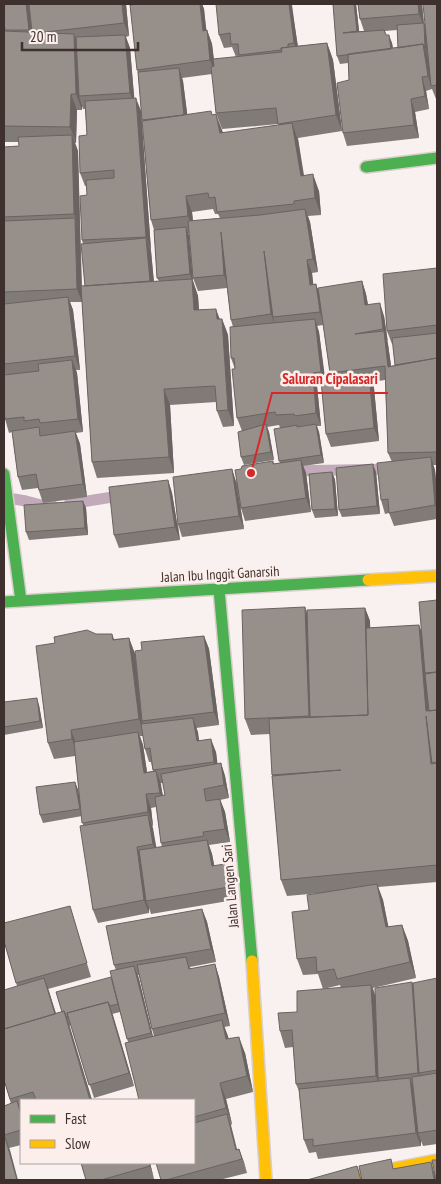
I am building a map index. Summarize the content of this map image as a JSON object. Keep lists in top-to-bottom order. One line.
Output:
{"streets":{"street":["Jalan Ibu Inggit Ganarsih","Jalan Langen Sari"]},"crossings":[["Jalan Ibu Inggit Ganarsih","Jalan Langen Sari"]],"places":["Saluran Cipalasari"],"legend":["Fast","Slow"],"scale_bar":"20 m"}
